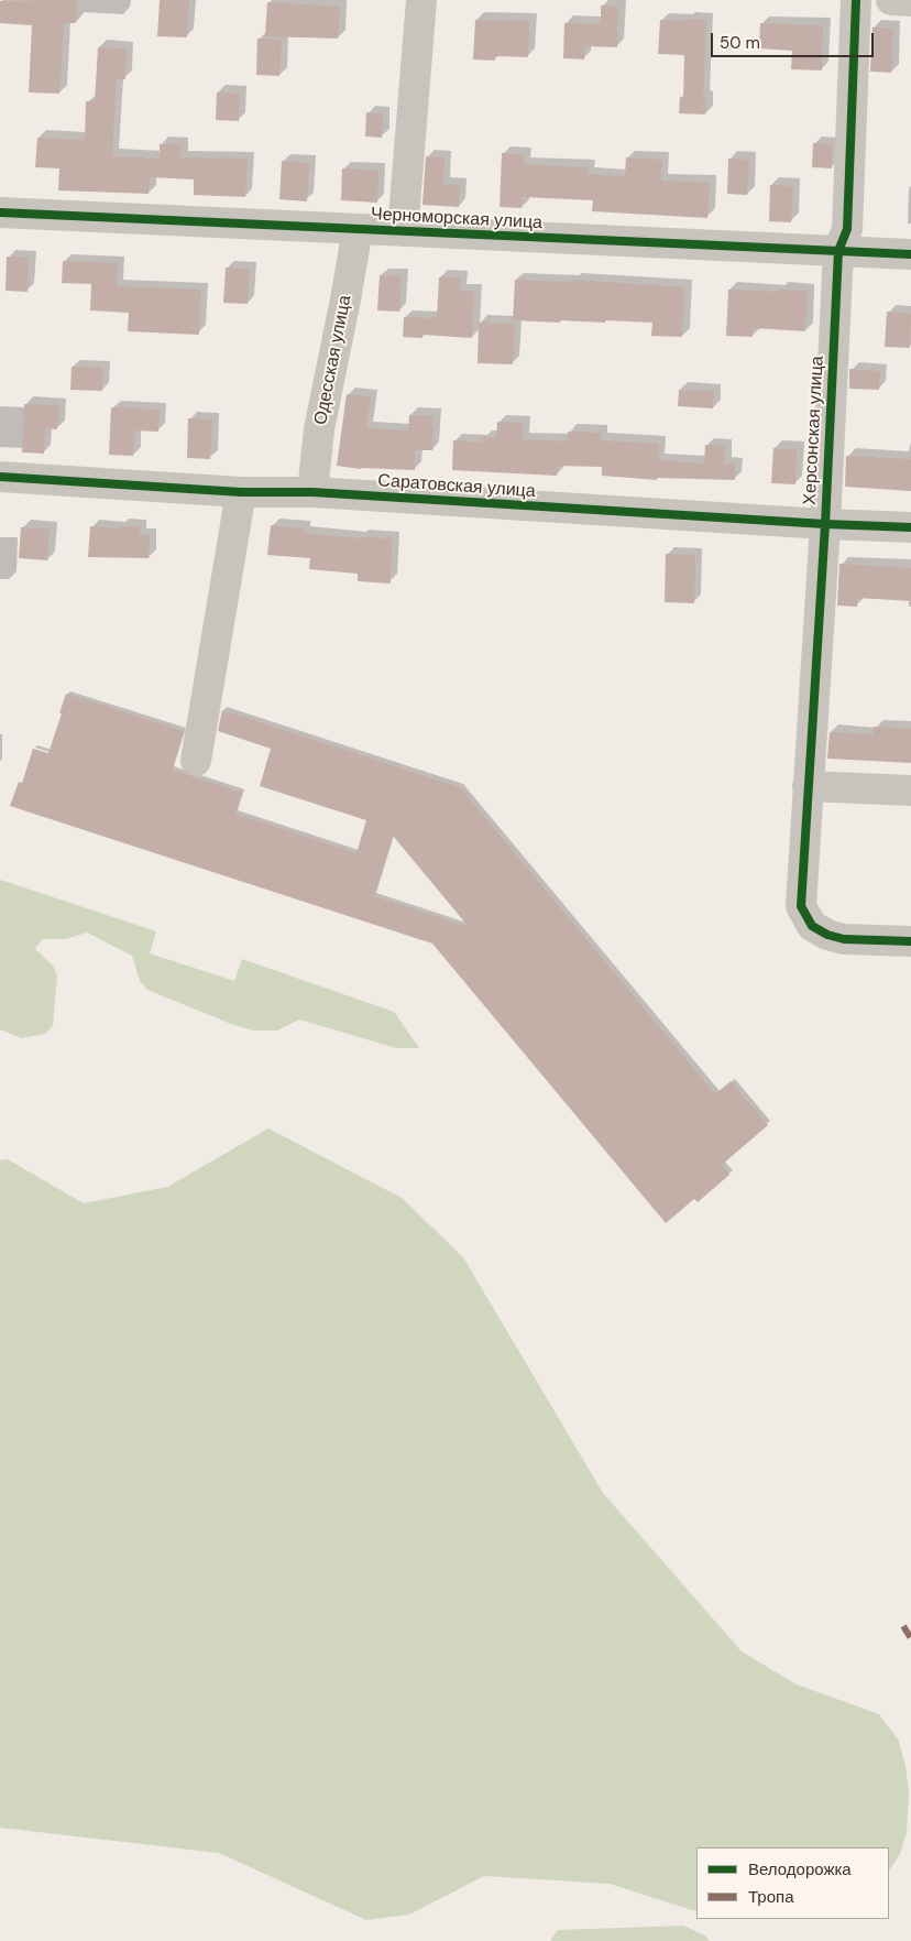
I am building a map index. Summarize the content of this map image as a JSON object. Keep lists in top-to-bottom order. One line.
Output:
{"streets":{"street":["Черноморская улица","Одесская улица","Херсонская улица","Саратовская улица"]},"crossings":[["Черноморская улица","Одесская улица"],["Черноморская улица","Херсонская улица"],["Одесская улица","Саратовская улица"],["Херсонская улица","Саратовская улица"]],"legend":["Велодорожка","Тропа"],"scale_bar":"50 m"}
